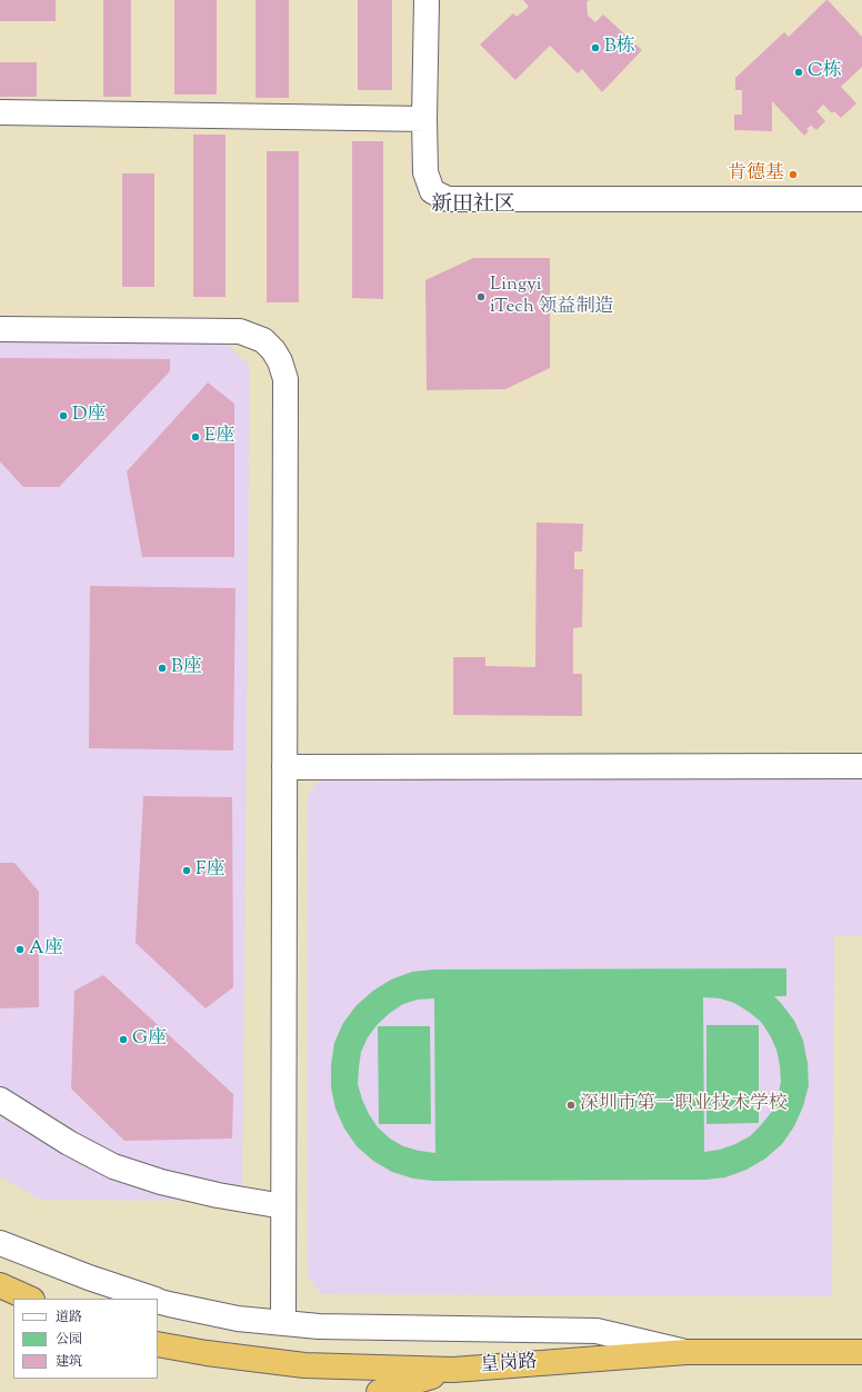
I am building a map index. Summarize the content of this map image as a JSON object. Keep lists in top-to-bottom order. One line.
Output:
{"streets":{"highway":["皇岗路"]},"districts":["新田社区"],"places":["B栋","C栋","肯德基","Lingyi iTech 领益制造","D座","E座","B座","F座","A座","G座","深圳市第一职业技术学校"],"legend":["道路","公园","建筑"]}
